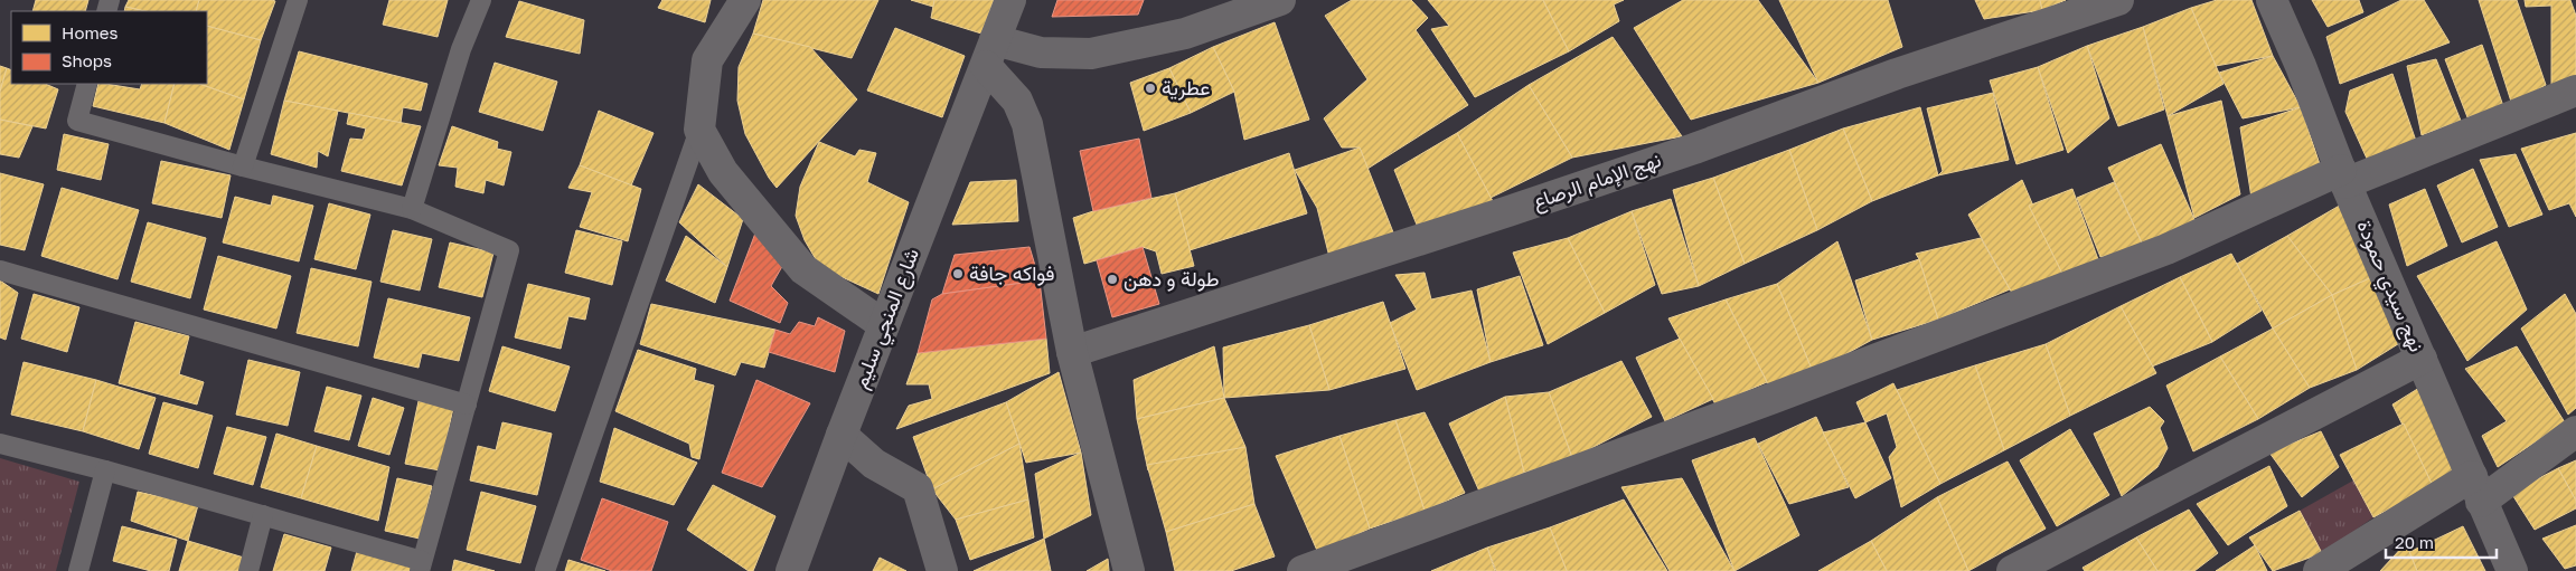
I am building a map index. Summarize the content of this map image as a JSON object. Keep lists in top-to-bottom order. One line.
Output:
{"streets":{"street":["نهج الإمام الرصاع","نهج سيدي حمودة","شارع المنجي سليم"]},"places":["عطرية","فواكه جافة","طولة و دهن"],"legend":["Homes","Shops"],"scale_bar":"20 m"}
